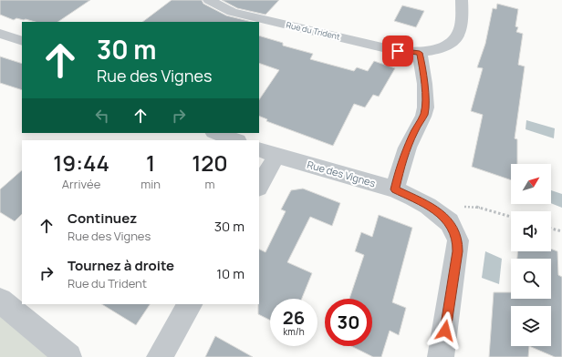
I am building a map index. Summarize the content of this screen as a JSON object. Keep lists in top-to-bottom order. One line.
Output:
{"streets":{"street":["Rue du Trident","Rue des Vignes"]},"north":"top right","page":{"turn":["30 m","Rue des Vignes"],"eta":["19:44","Arrivée","1","min","120","m"],"list":[{"name":"Continuez","note":"Rue des Vignes","value":"30 m"},{"name":"Tournez à droite","note":"Rue du Trident","value":"10 m"}],"speed":"26 km/h","limit":"30"}}
